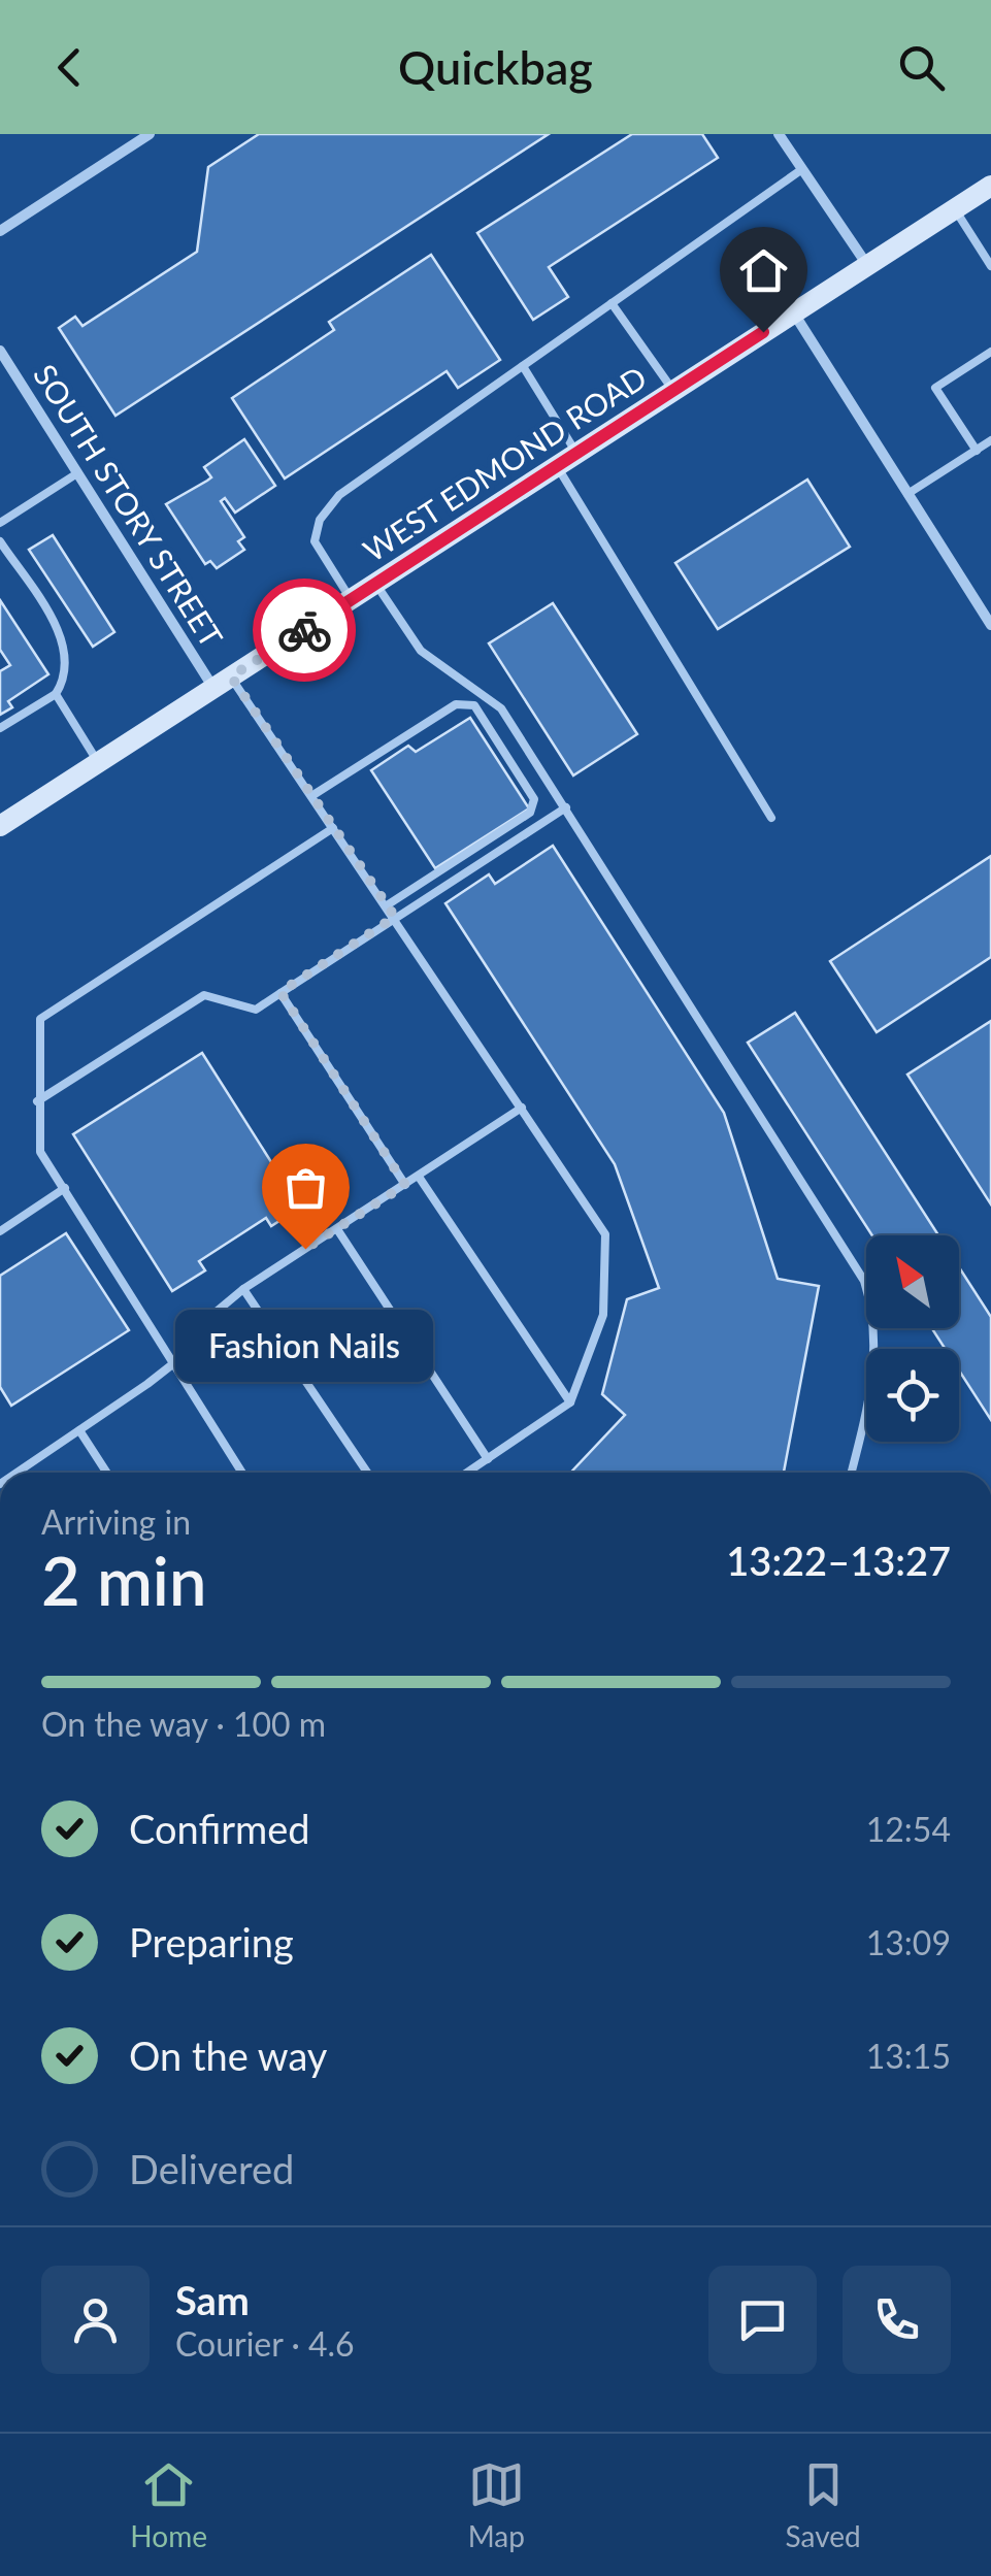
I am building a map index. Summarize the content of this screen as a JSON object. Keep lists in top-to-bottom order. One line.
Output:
{"streets":{"main road":["WEST EDMOND ROAD"],"street":["SOUTH STORY STREET"]},"crossings":[["WEST EDMOND ROAD","SOUTH STORY STREET"]],"places":["Fashion Nails"],"north":"top left","page":{"header":"Quickbag","bubble":"Fashion Nails","heading":["2 min","Arriving in","13:22–13:27"],"panel":["Sam","Courier · 4.6"],"bar":"On the way · 100 m","list":[["Confirmed","12:54"],["Preparing","13:09"],["On the way","13:15"],"Delivered"],"tabs":["Home","Map","Saved"]}}
